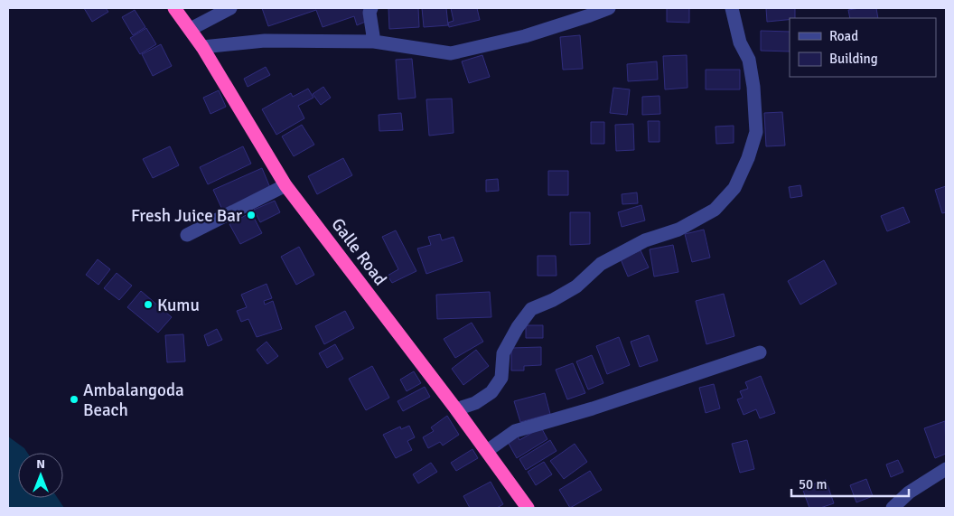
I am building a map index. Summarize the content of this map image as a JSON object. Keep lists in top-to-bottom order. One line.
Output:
{"streets":{"highway":["Galle Road"]},"places":["Fresh Juice Bar","Kumu","Ambalangoda Beach"],"legend":["Road","Building"],"scale_bar":"50 m","north":"top"}
